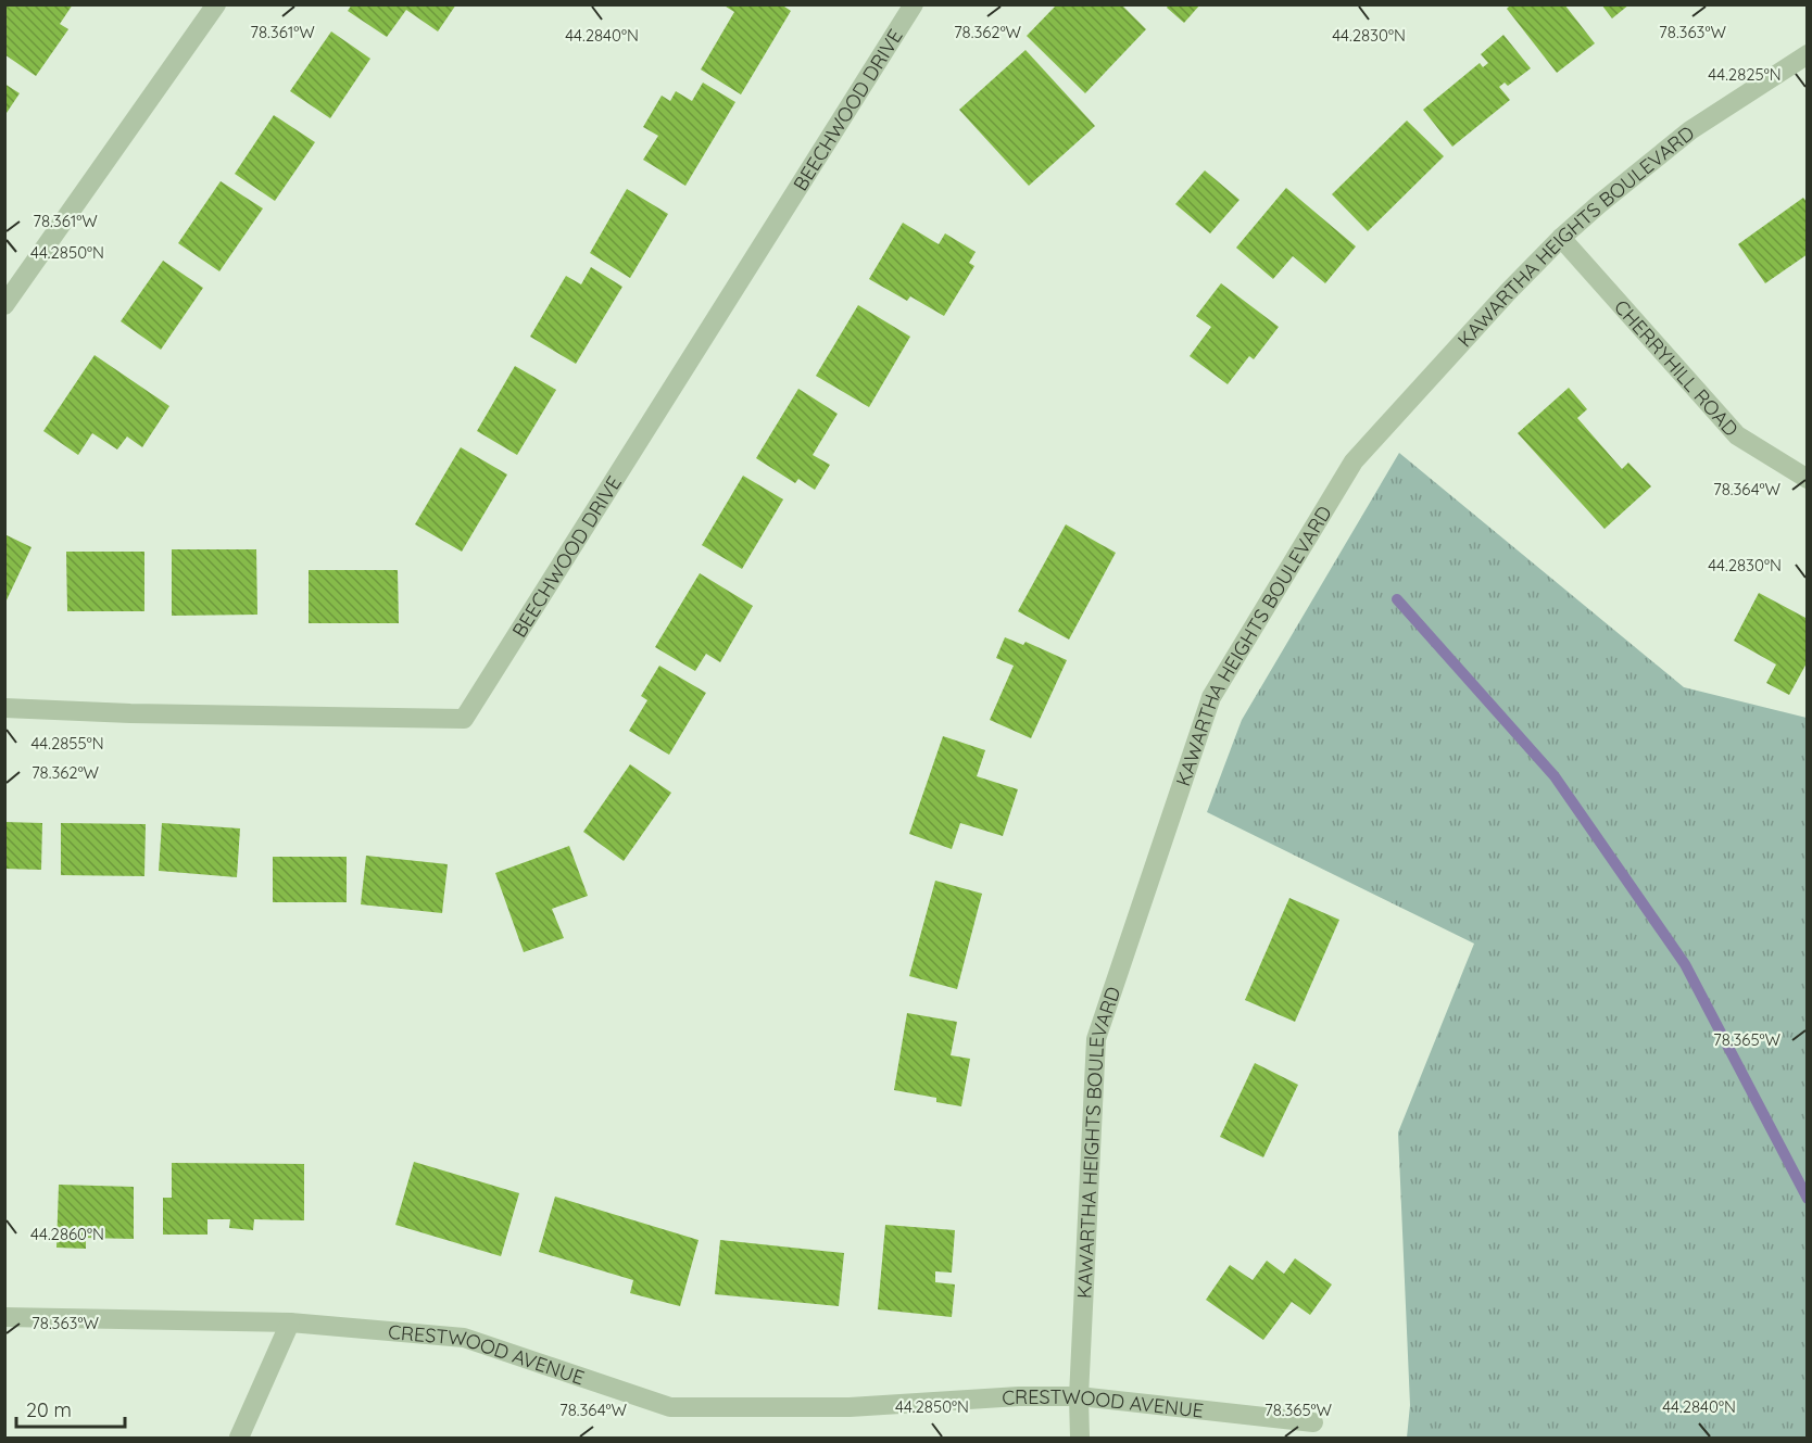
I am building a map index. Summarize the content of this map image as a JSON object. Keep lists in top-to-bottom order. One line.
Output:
{"streets":{"street":["BEECHWOOD DRIVE","KAWARTHA HEIGHTS BOULEVARD","CHERRYHILL ROAD","CRESTWOOD AVENUE"]},"crossings":[["KAWARTHA HEIGHTS BOULEVARD","CHERRYHILL ROAD"],["KAWARTHA HEIGHTS BOULEVARD","CRESTWOOD AVENUE"]],"scale_bar":"20 m","coordinates":["78.361°W","78.362°W","78.363°W","44.2840°N","44.2830°N","44.2825°N","44.2850°N","78.364°W","44.2855°N","78.365°W","44.2860°N"]}
